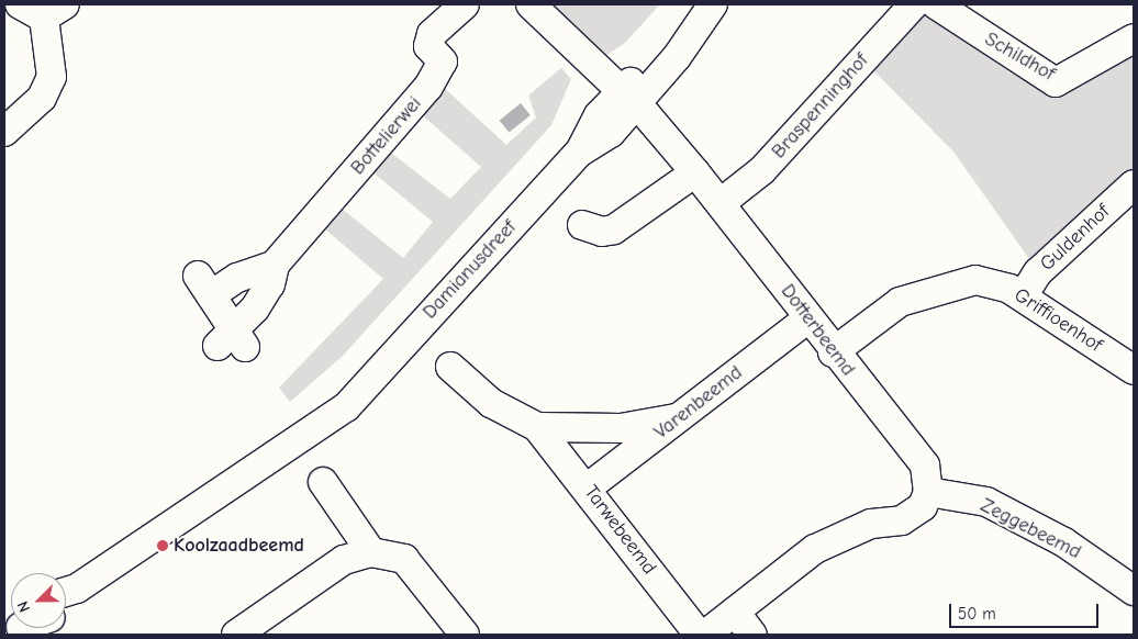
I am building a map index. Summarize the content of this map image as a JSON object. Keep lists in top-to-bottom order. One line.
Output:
{"streets":{"street":["Schildhof","Braspenninghof","Bottelierwei","Guldenhof","Damianusdreef","Griffioenhof","Dotterbeemd","Varenbeemd","Zeggebeemd","Tarwebeemd"]},"crossings":[["Braspenninghof","Dotterbeemd"],["Guldenhof","Griffioenhof"],["Damianusdreef","Dotterbeemd"],["Griffioenhof","Dotterbeemd"],["Dotterbeemd","Varenbeemd"],["Dotterbeemd","Zeggebeemd"],["Varenbeemd","Tarwebeemd"]],"places":["Koolzaadbeemd"],"scale_bar":"50 m","north":"bottom left"}
